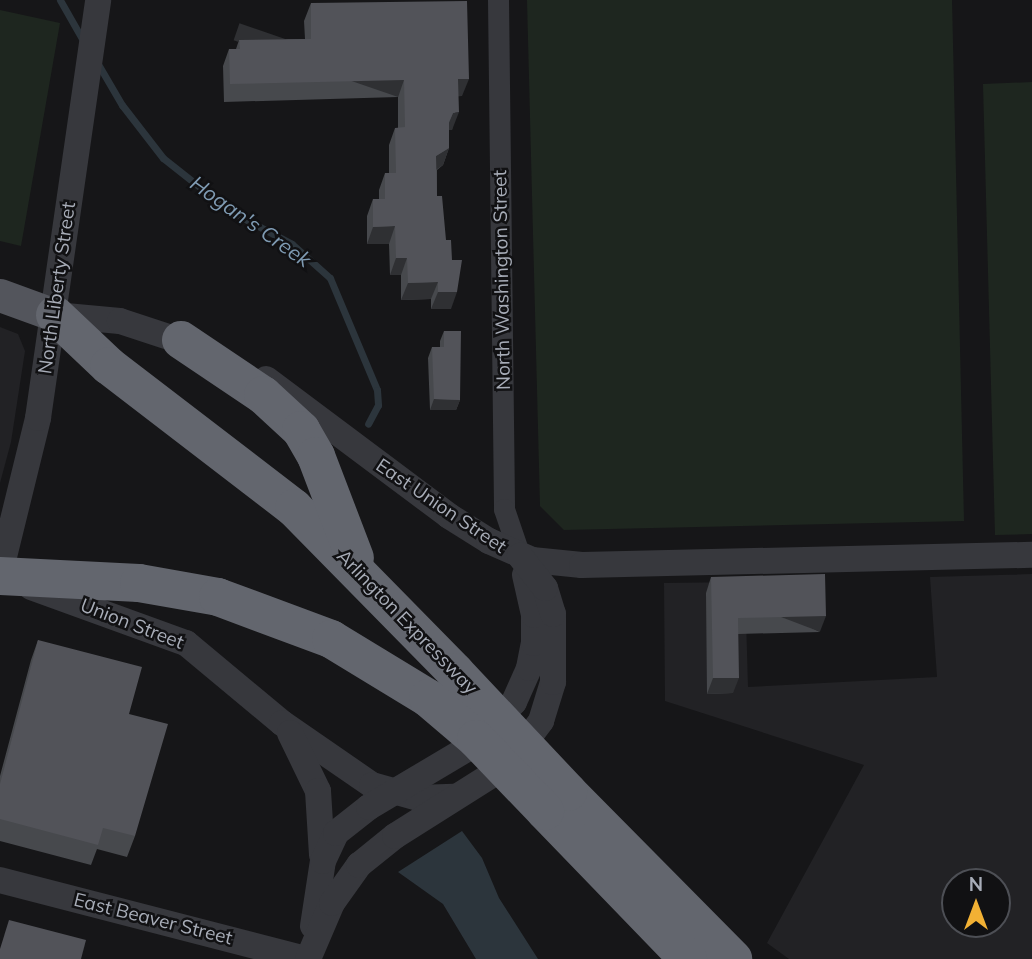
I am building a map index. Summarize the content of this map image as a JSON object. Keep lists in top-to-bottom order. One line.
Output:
{"streets":{"highway":["Arlington Expressway"],"street":["North Washington Street","North Liberty Street","East Union Street","Union Street","East Beaver Street"]},"crossings":[["North Washington Street","East Union Street"],["North Washington Street","Union Street"],["North Washington Street","East Beaver Street"],["North Liberty Street","East Union Street"],["North Liberty Street","Arlington Expressway"],["North Liberty Street","Union Street"],["East Union Street","Arlington Expressway"],["Arlington Expressway","Union Street"]],"water":["Hogan's Creek"],"north":"top"}
